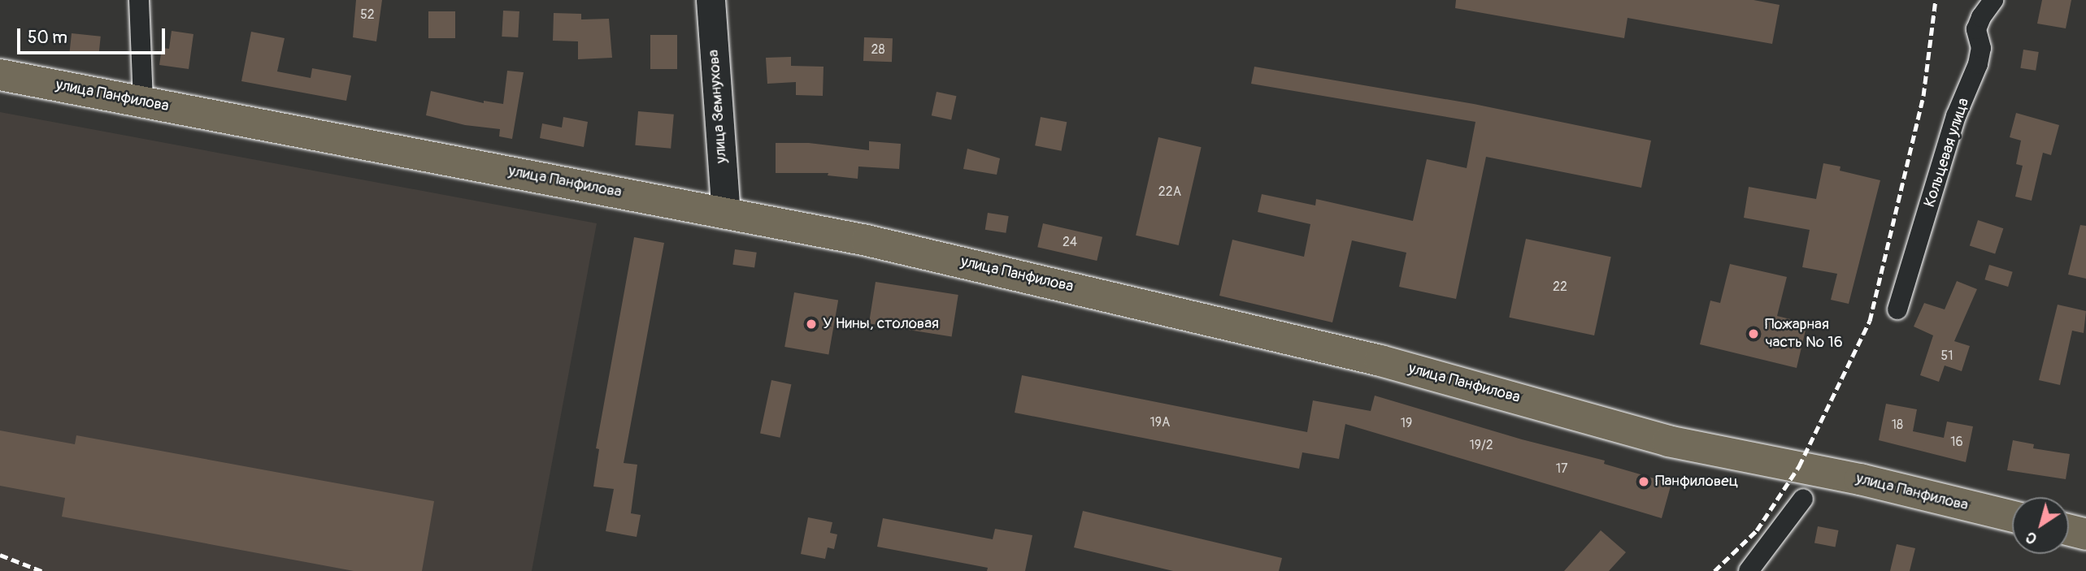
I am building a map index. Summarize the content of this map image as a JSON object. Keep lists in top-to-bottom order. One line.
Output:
{"streets":{"main road":["улица Панфилова","улица Земнухова"],"street":["Кольцевая улица"]},"crossings":[["улица Панфилова","улица Земнухова"]],"places":["У Нины, столовая","Пожарная часть № 16","Панфиловец"],"house_numbers":["52","28","22А","24","22","51","19А","19","18","16","19/2","17"],"scale_bar":"50 m","north":"bottom left"}
